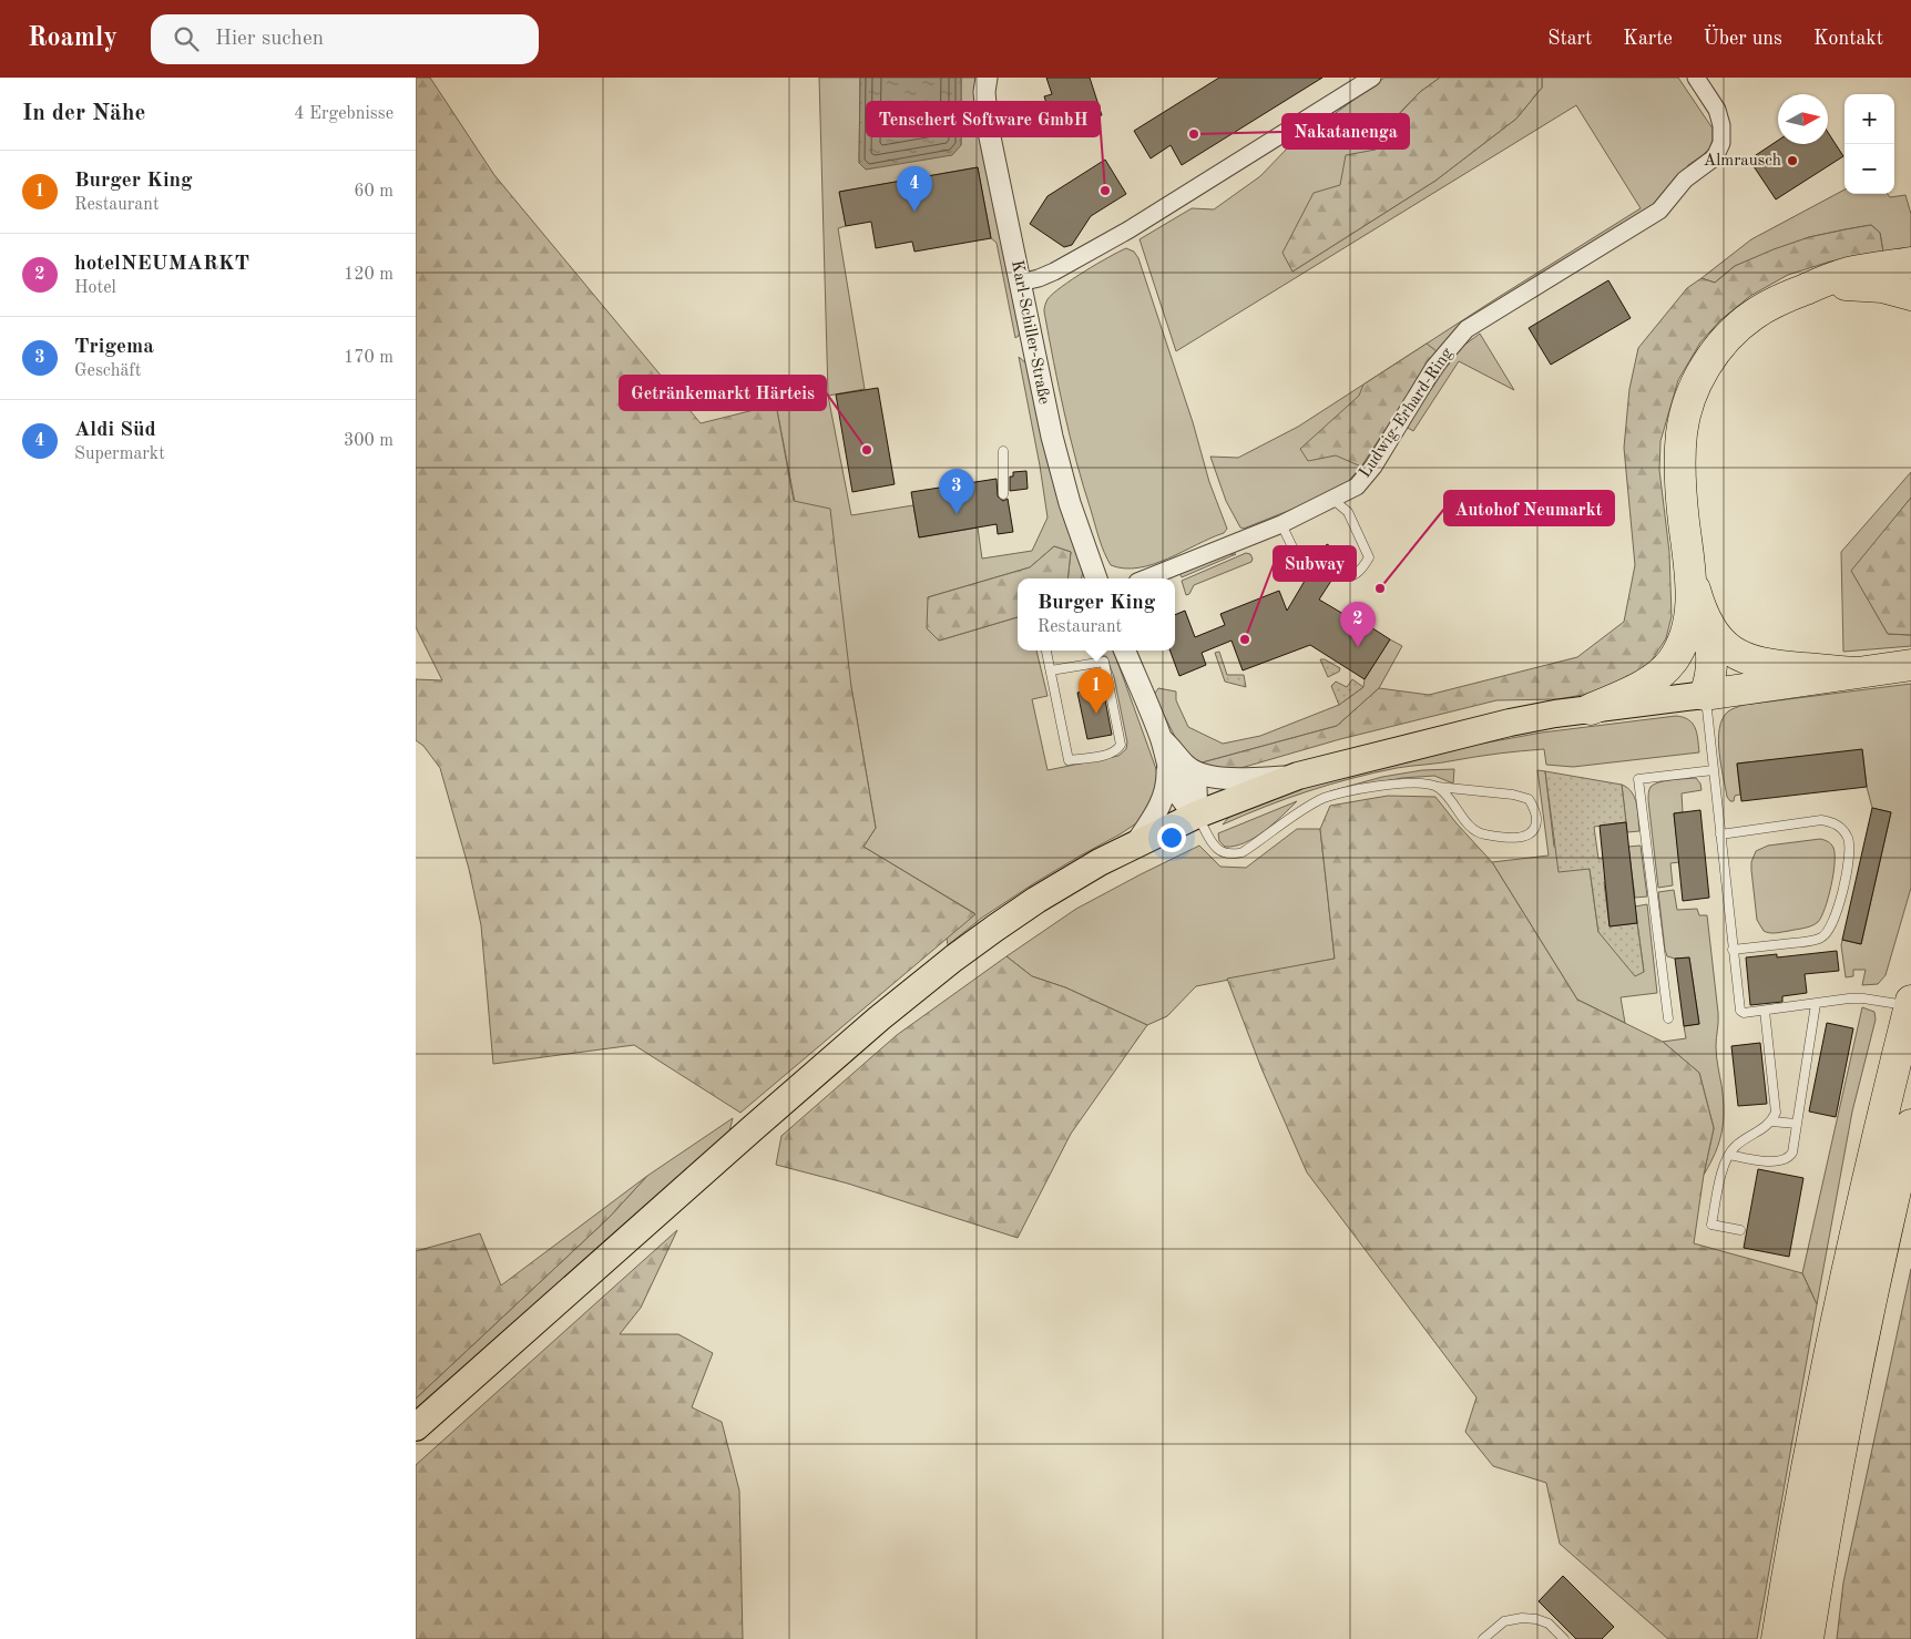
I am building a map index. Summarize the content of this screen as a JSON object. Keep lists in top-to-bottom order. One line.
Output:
{"streets":{"street":["Karl-Schiller-Straße","Ludwig-Erhard-Ring"]},"places":["Nakatanenga","Almrausch","Tenschert Software GmbH","Getränkemarkt Härteis","Autohof Neumarkt","Subway"],"north":"right","page":{"header":"Roamly","search":"Hier suchen","nav":["Start","Karte","Über uns","Kontakt"],"heading":["In der Nähe","4 Ergebnisse"],"map_buttons":["+","−"],"list":[{"mark":"1","name":"Burger King","note":"Restaurant","value":"60 m"},{"mark":"2","name":"hotelNEUMARKT","note":"Hotel","value":"120 m"},{"mark":"3","name":"Trigema","note":"Geschäft","value":"170 m"},{"mark":"4","name":"Aldi Süd","note":"Supermarkt","value":"300 m"}],"pins":["4","3","2","1"],"popup":["Burger King","Restaurant"]}}
